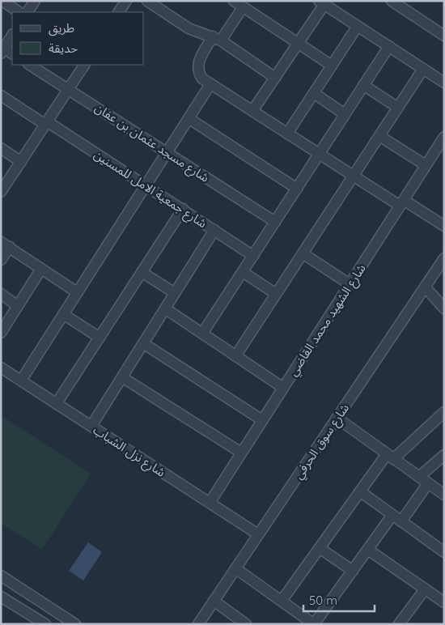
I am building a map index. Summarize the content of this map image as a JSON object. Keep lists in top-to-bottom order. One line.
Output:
{"streets":{"street":["شارع مسجد عثمان بن عفان","شارع جمعية الامل للمسنين","شارع الشهيد محمد القاضي","شارع سوق الحرفي","شارع نزل الشباب"]},"crossings":[["شارع الشهيد محمد القاضي","شارع نزل الشباب"],["شارع سوق الحرفي","شارع نزل الشباب"]],"legend":["طريق","حديقة"],"scale_bar":"50 m"}
